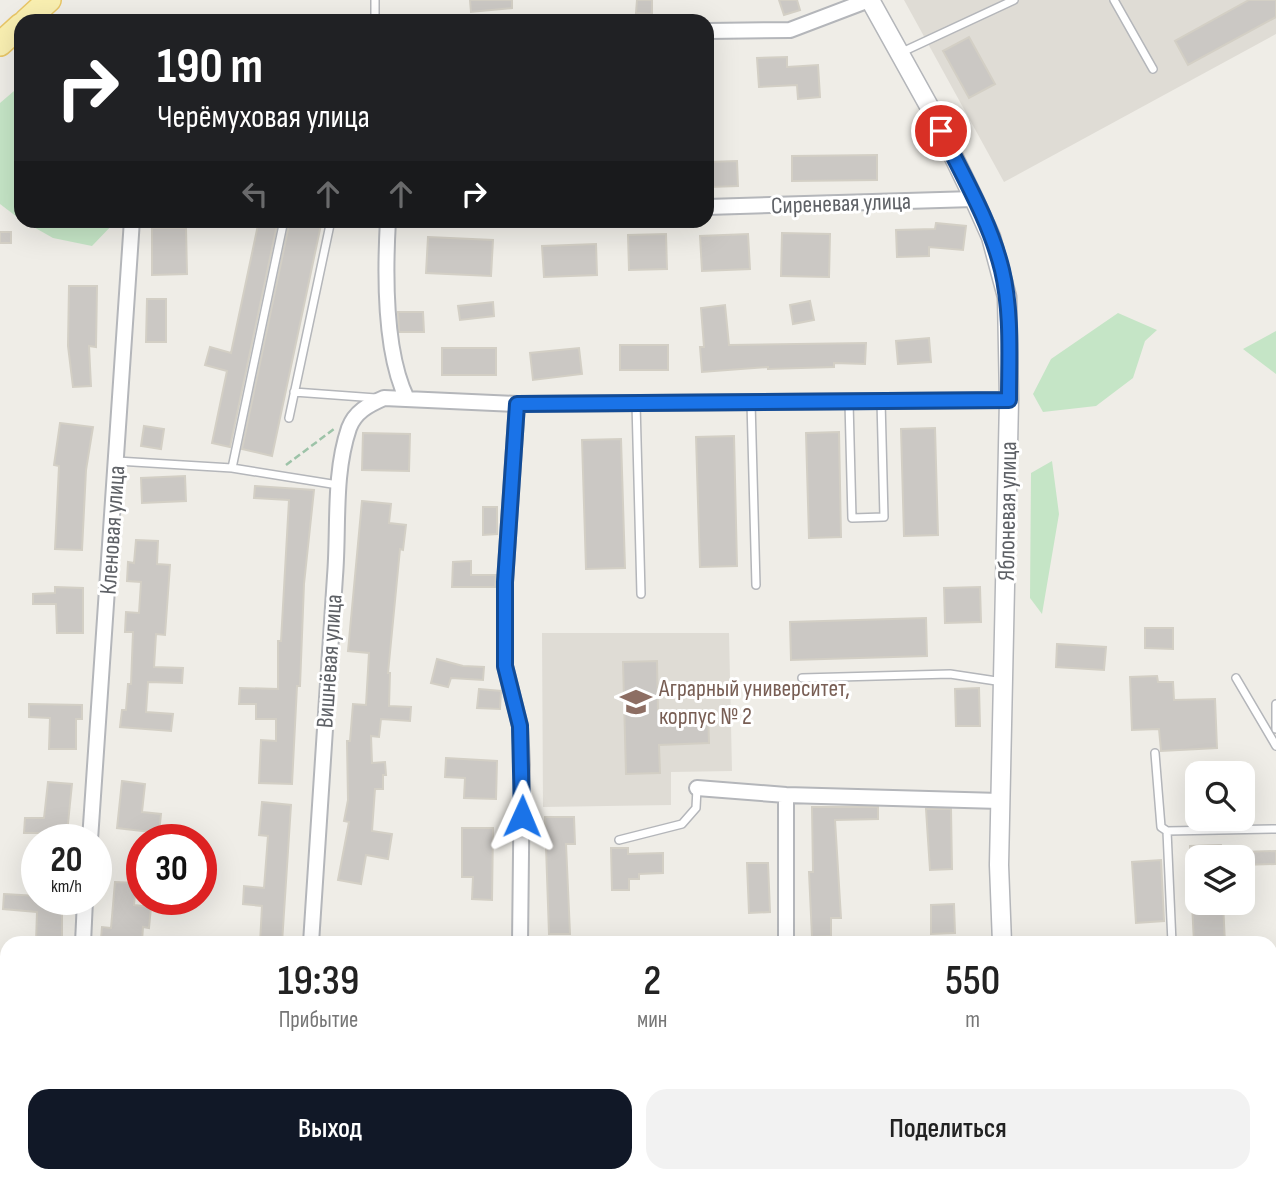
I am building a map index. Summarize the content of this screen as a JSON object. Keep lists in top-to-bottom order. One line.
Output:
{"streets":{"street":["Сиреневая улица","Яблоневая улица","Кленовая улица","Вишнёвая улица"]},"crossings":[["Сиреневая улица","Яблоневая улица"]],"places":{"school or university":["Аграрный университет, корпус № 2"]},"page":{"turn":["190 m","Черёмуховая улица"],"speed":"20 km/h","limit":"30","eta":["19:39","Прибытие","2","мин","550","m"],"buttons":["Выход","Поделиться"]}}
